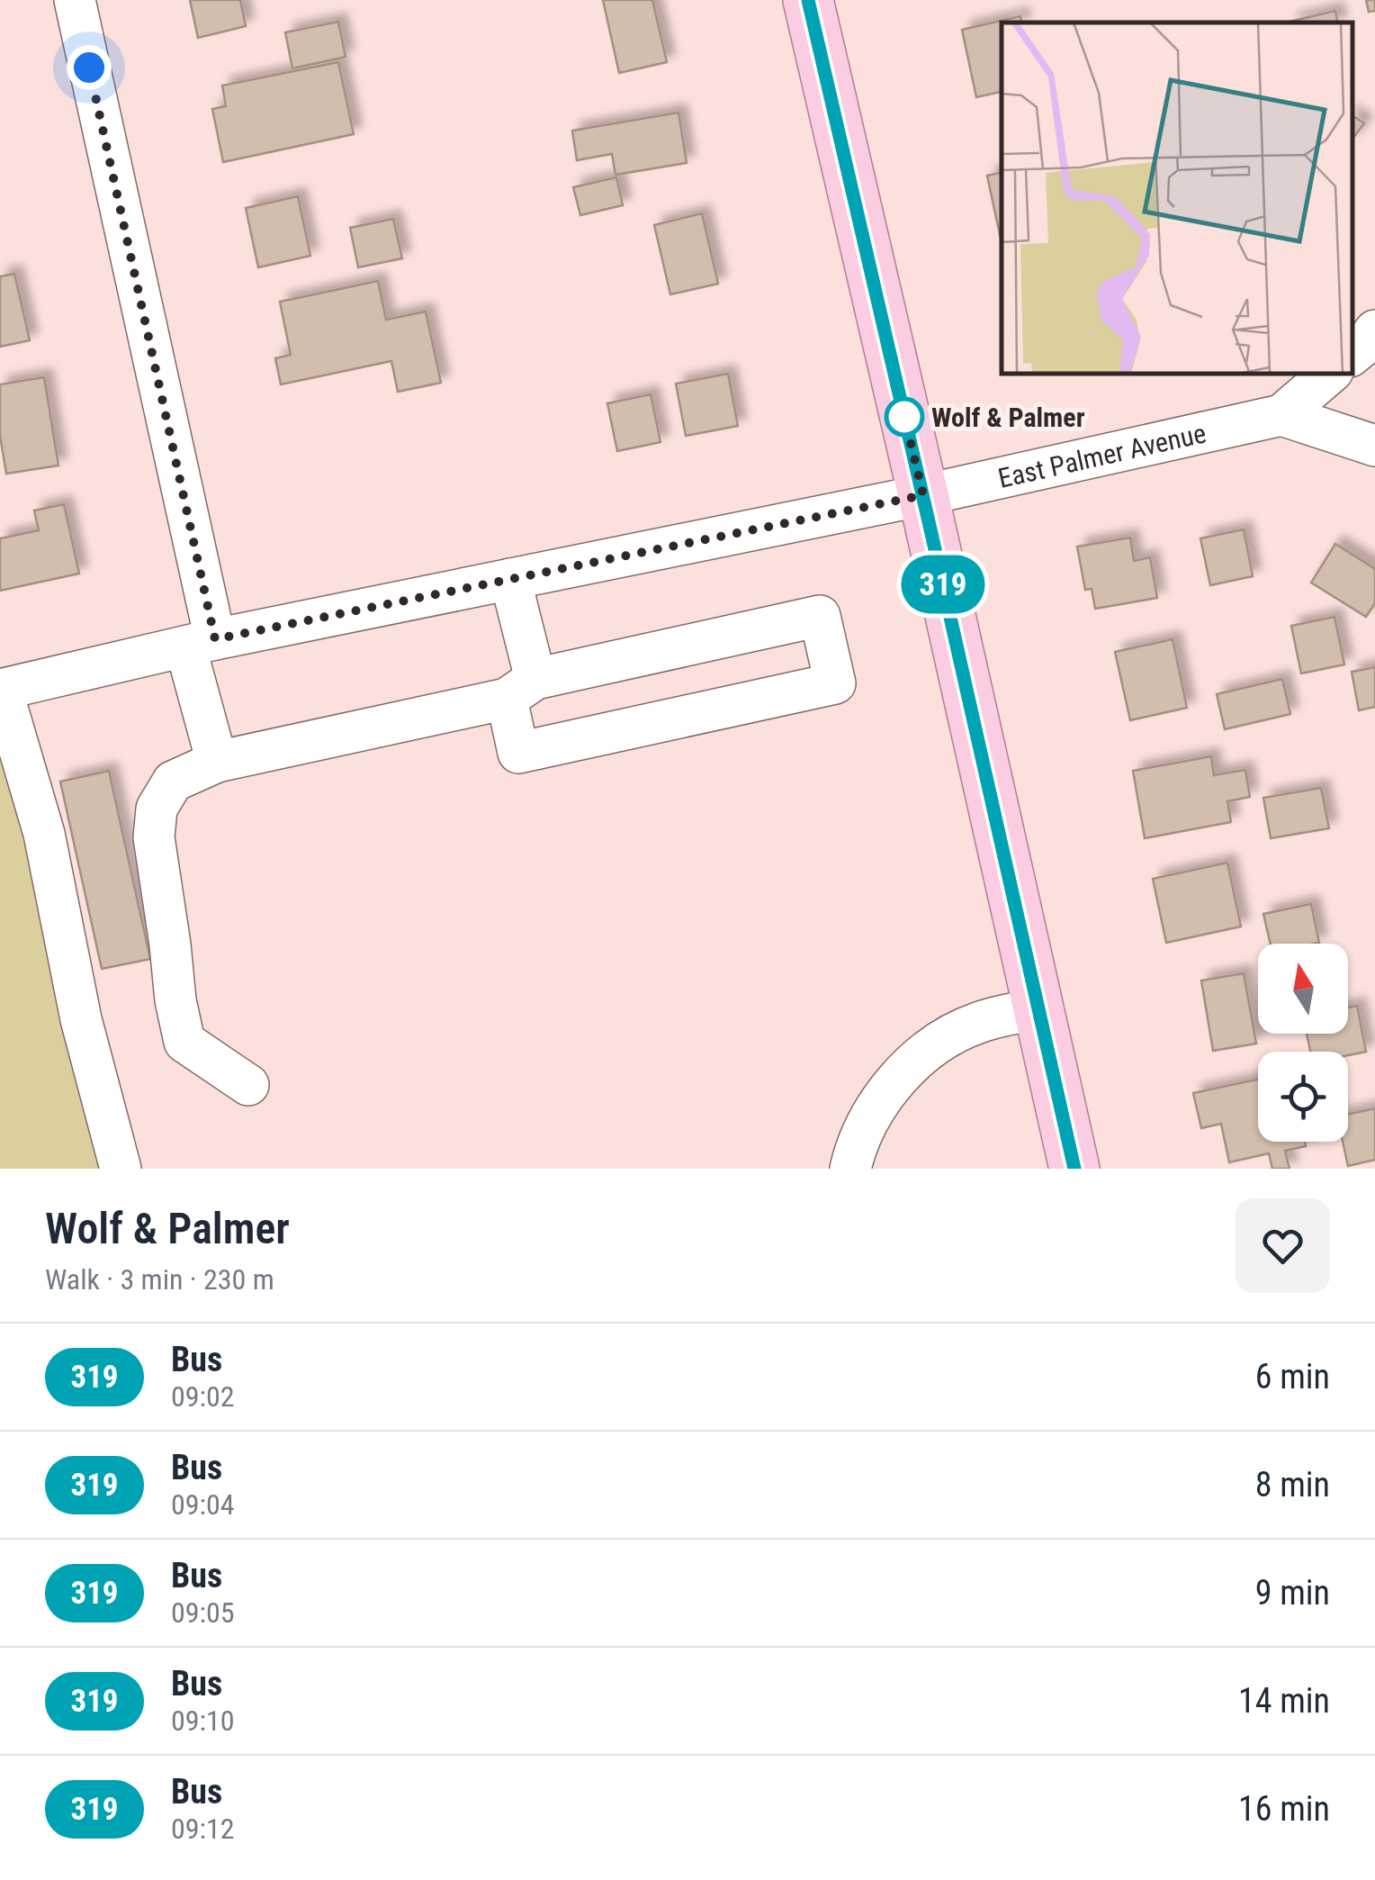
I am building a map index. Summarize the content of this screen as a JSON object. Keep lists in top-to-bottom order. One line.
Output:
{"streets":{"street":["East Palmer Avenue"]},"places":["Wolf & Palmer"],"lines":["bus line 319"],"north":"top","page":{"on_map":"319","heading":["Wolf & Palmer","Walk · 3 min · 230 m"],"list":[{"mark":"319","name":"Bus","note":"09:02","value":"6 min"},{"mark":"319","name":"Bus","note":"09:04","value":"8 min"},{"mark":"319","name":"Bus","note":"09:05","value":"9 min"},{"mark":"319","name":"Bus","note":"09:10","value":"14 min"},{"mark":"319","name":"Bus","note":"09:12","value":"16 min"}]}}
